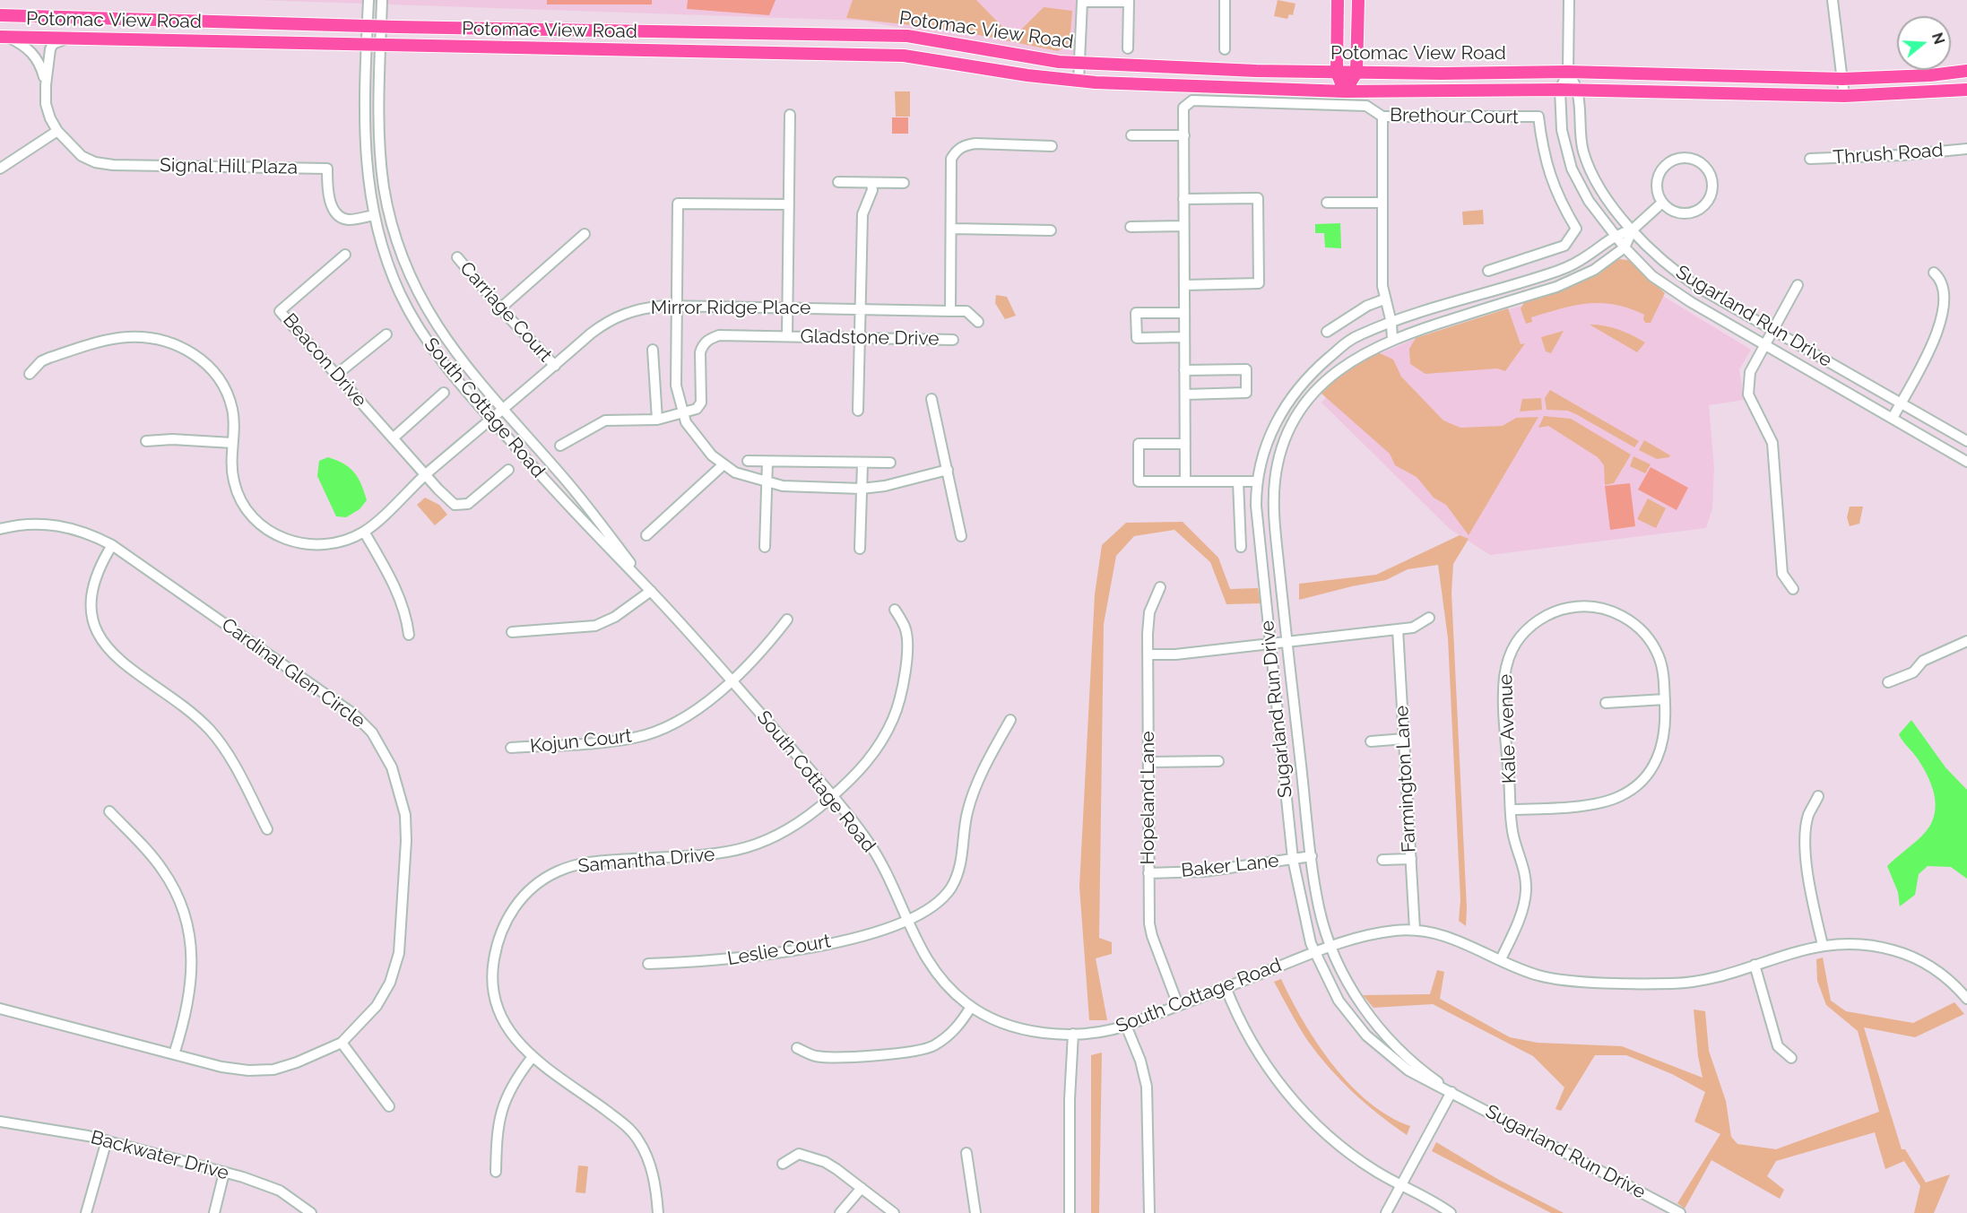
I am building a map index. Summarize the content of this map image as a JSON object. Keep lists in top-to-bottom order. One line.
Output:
{"streets":{"main road":["Potomac View Road"],"street":["Brethour Court","Thrush Road","Signal Hill Plaza","Mirror Ridge Place","Carriage Court","Sugarland Run Drive","Gladstone Drive","Beacon Drive","South Cottage Road","Cardinal Glen Circle","Kale Avenue","Kojun Court","Farmington Lane","Hopeland Lane","Samantha Drive","Baker Lane","Leslie Court","Backwater Drive"]},"crossings":[["Potomac View Road","Sugarland Run Drive"],["Potomac View Road","South Cottage Road"],["Signal Hill Plaza","South Cottage Road"],["Mirror Ridge Place","Carriage Court"],["Mirror Ridge Place","Gladstone Drive"],["Mirror Ridge Place","Beacon Drive"],["Mirror Ridge Place","South Cottage Road"],["Sugarland Run Drive","South Cottage Road"],["Sugarland Run Drive","Baker Lane"],["South Cottage Road","Kale Avenue"],["South Cottage Road","Kojun Court"],["South Cottage Road","Farmington Lane"],["South Cottage Road","Hopeland Lane"],["South Cottage Road","Samantha Drive"],["South Cottage Road","Leslie Court"],["Hopeland Lane","Baker Lane"]],"north":"right"}
